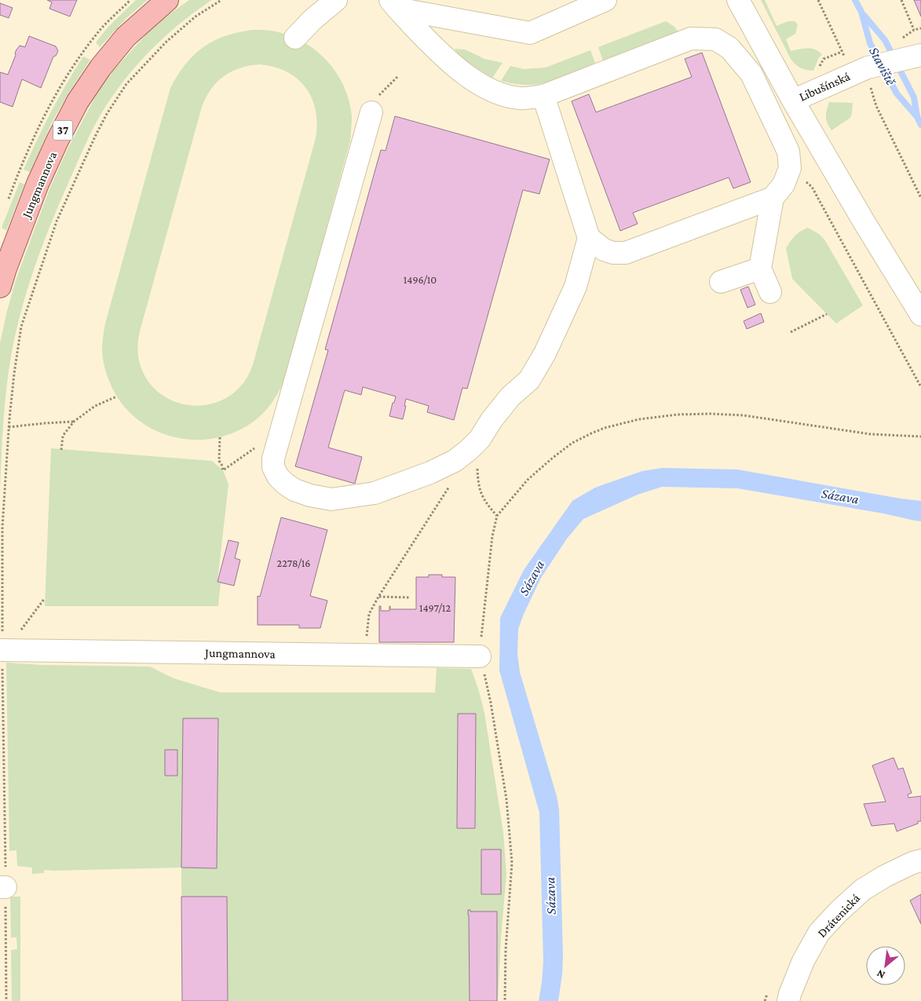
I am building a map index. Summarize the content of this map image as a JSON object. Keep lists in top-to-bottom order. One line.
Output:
{"streets":{"main road":["37","Jungmannova"],"street":["Libušínská","Drátenická"]},"water":["Staviště","Sázava"],"house_numbers":["1496/10","2278/16","1497/12"],"north":"bottom left"}
